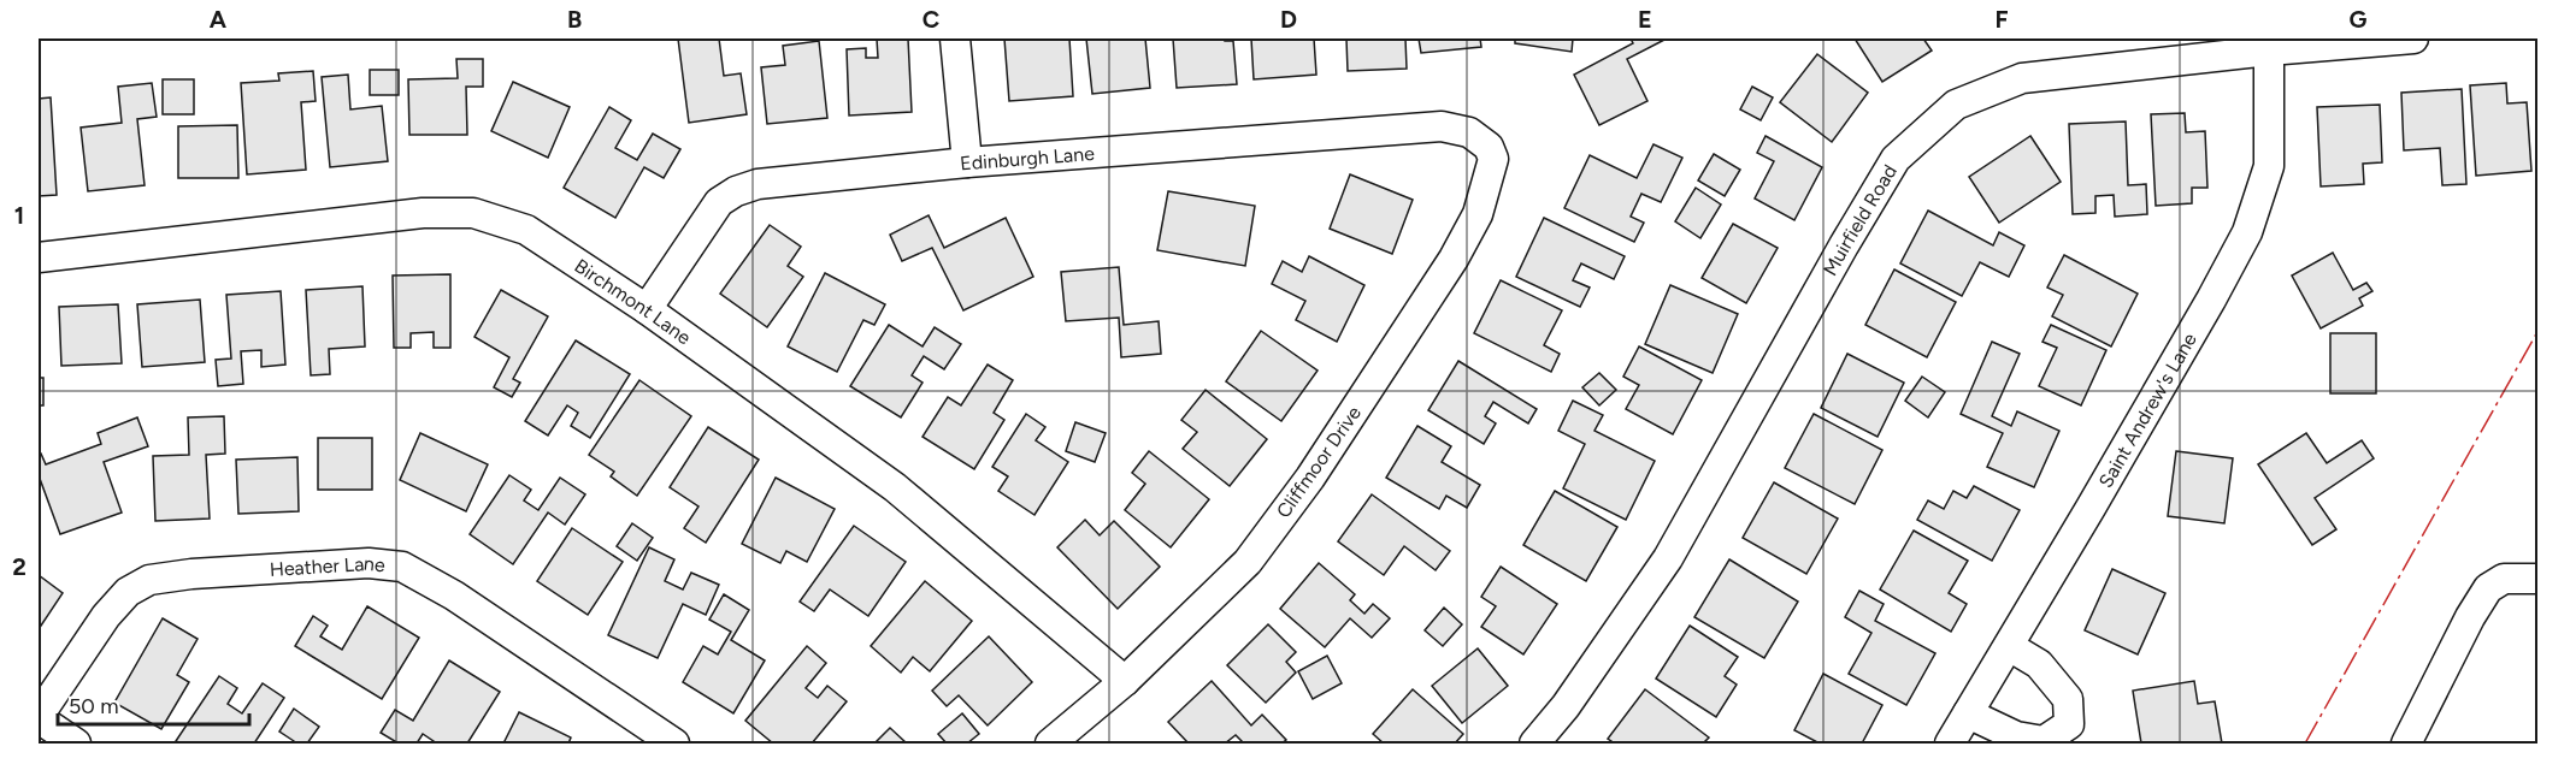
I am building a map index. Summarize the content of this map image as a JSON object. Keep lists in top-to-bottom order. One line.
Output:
{"streets":{"street":["Edinburgh Lane","Muirfield Road","Birchmont Lane","Saint Andrew's Lane","Cliffmoor Drive","Heather Lane"]},"crossings":[["Edinburgh Lane","Birchmont Lane"],["Edinburgh Lane","Cliffmoor Drive"],["Muirfield Road","Saint Andrew's Lane"],["Birchmont Lane","Cliffmoor Drive"]],"scale_bar":"50 m","grid":{"columns":["A","B","C","D","E","F","G"],"rows":["1","2"]}}
